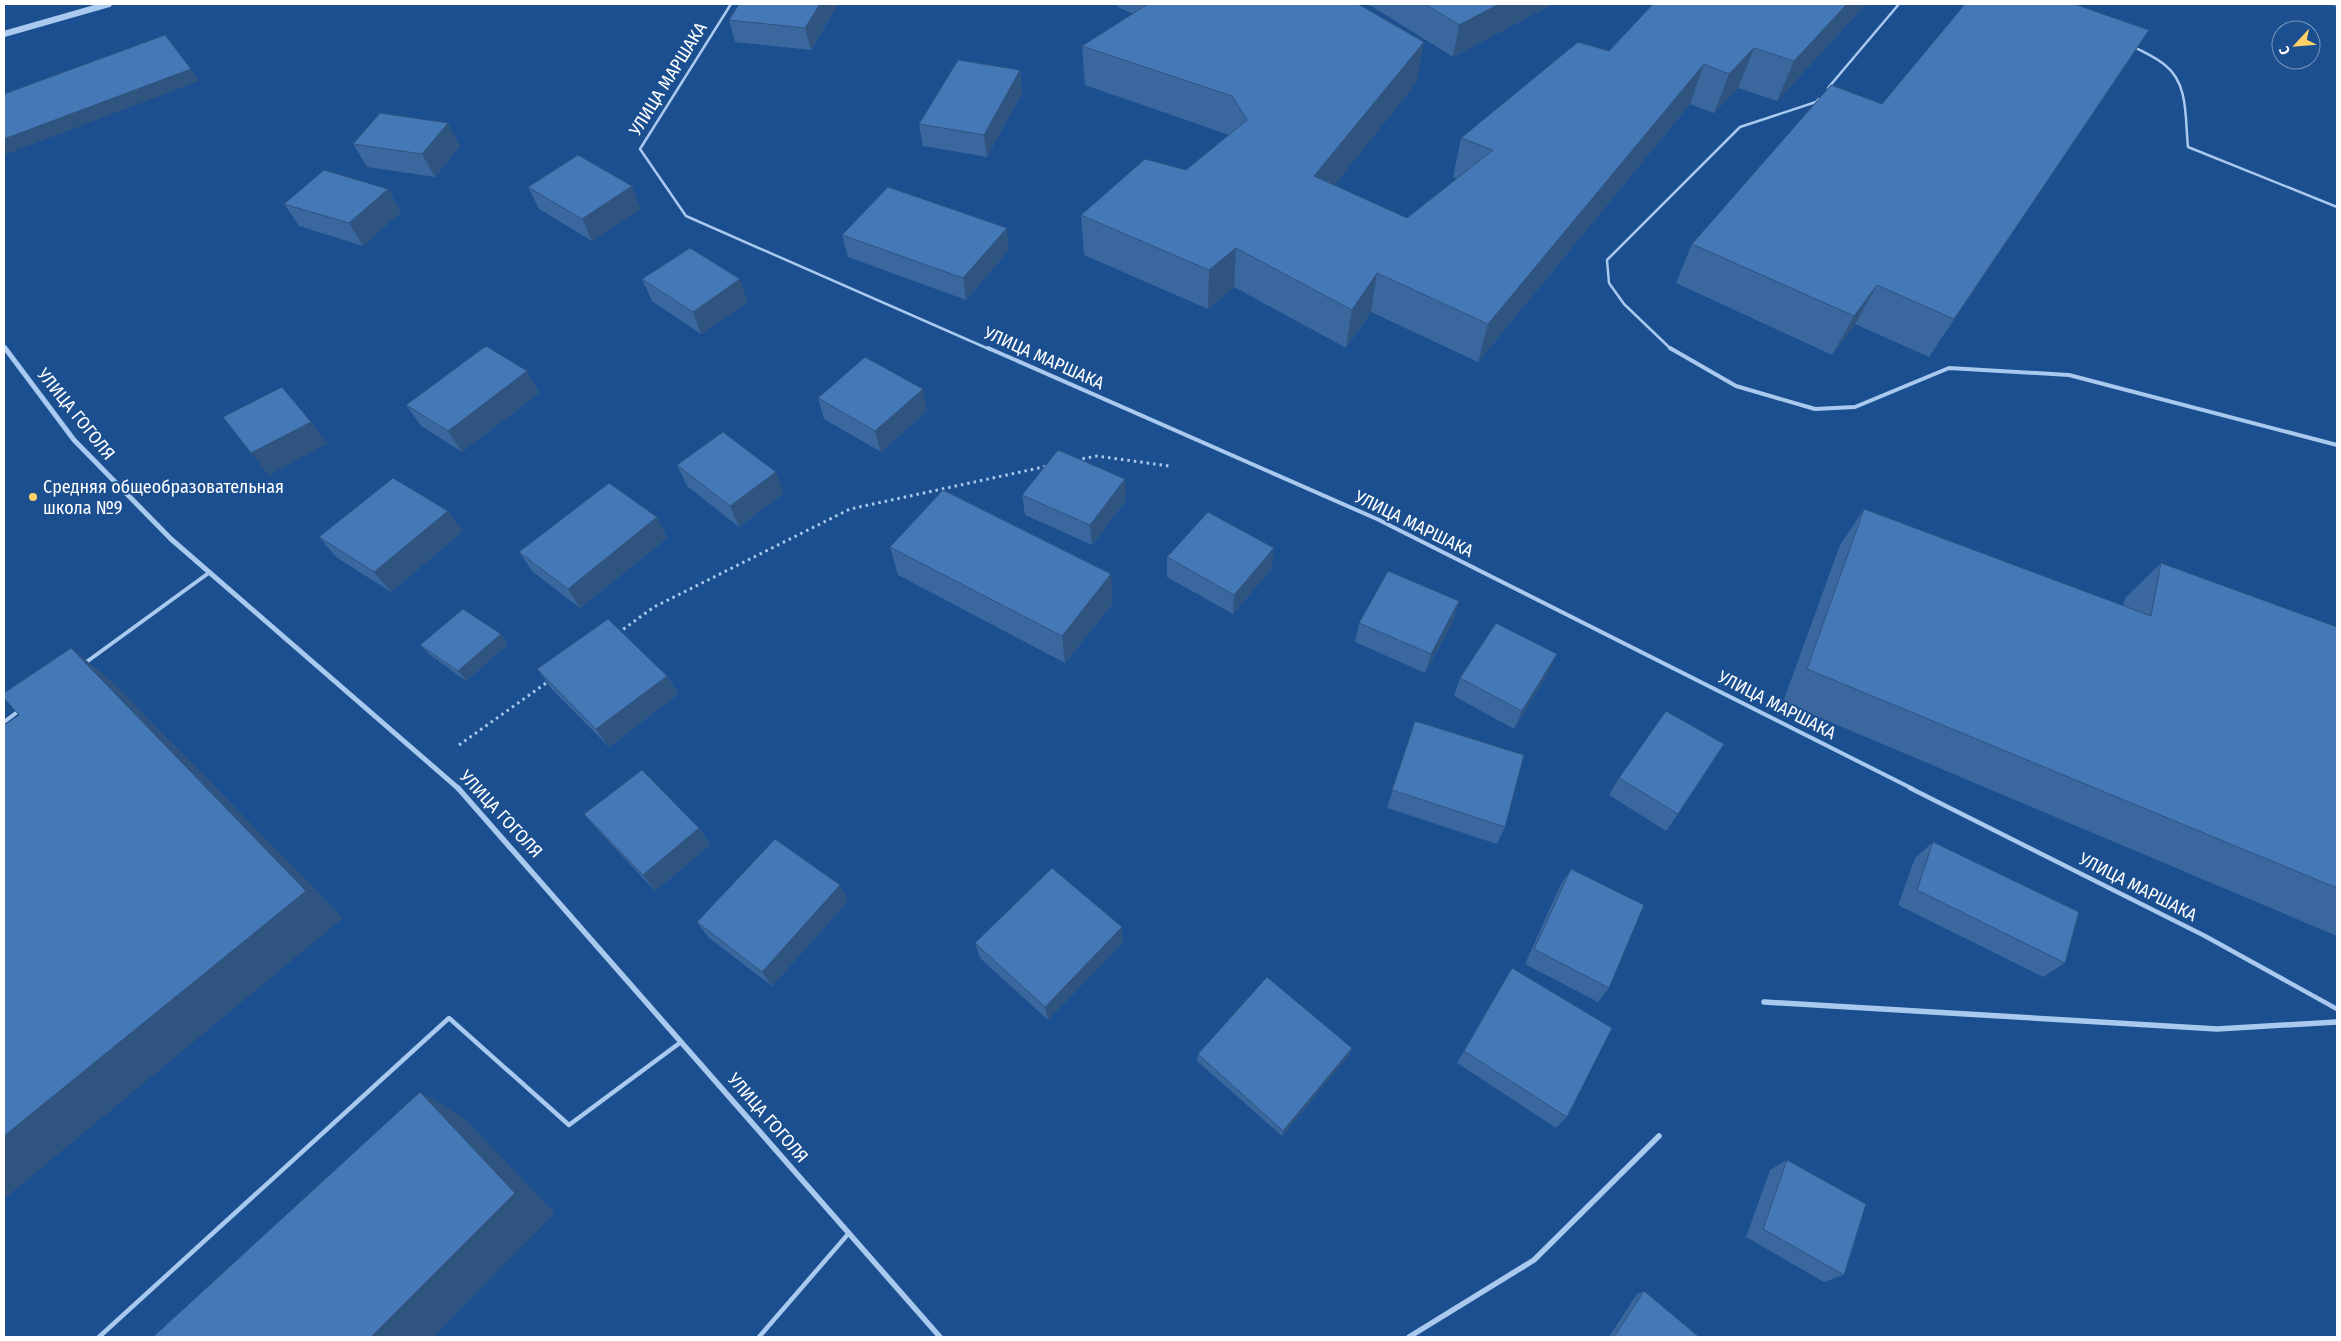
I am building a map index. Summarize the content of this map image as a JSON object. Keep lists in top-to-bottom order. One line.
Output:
{"streets":{"street":["УЛИЦА ГОГОЛЯ"],"lane":["УЛИЦА МАРШАКА"]},"places":["Средняя общеобразовательная школа №9"],"north":"bottom left"}
